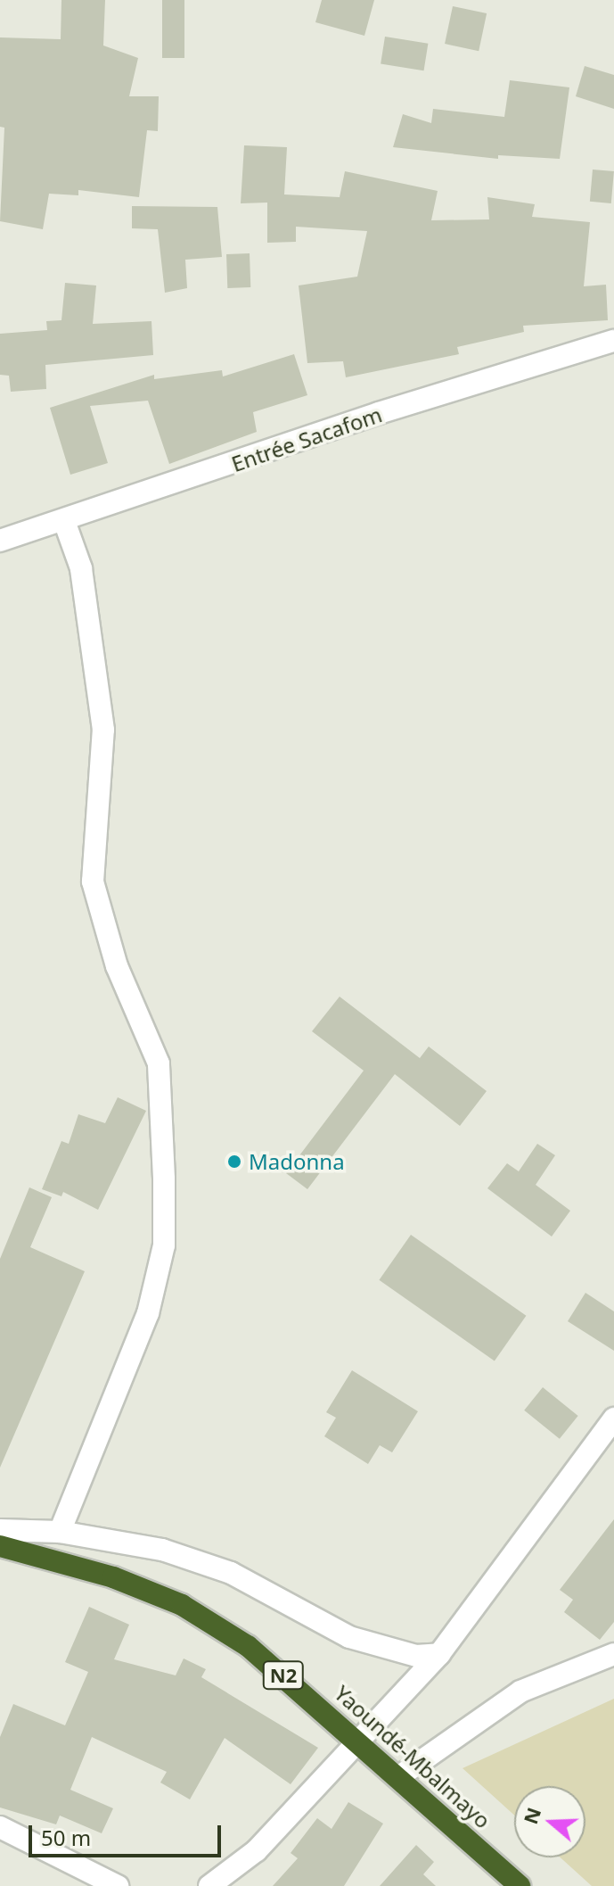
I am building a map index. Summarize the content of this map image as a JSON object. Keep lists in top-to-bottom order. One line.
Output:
{"streets":{"highway":["N2","Yaoundé-Mbalmayo"],"street":["Entrée Sacafom"]},"places":["Madonna"],"scale_bar":"50 m","north":"left"}
